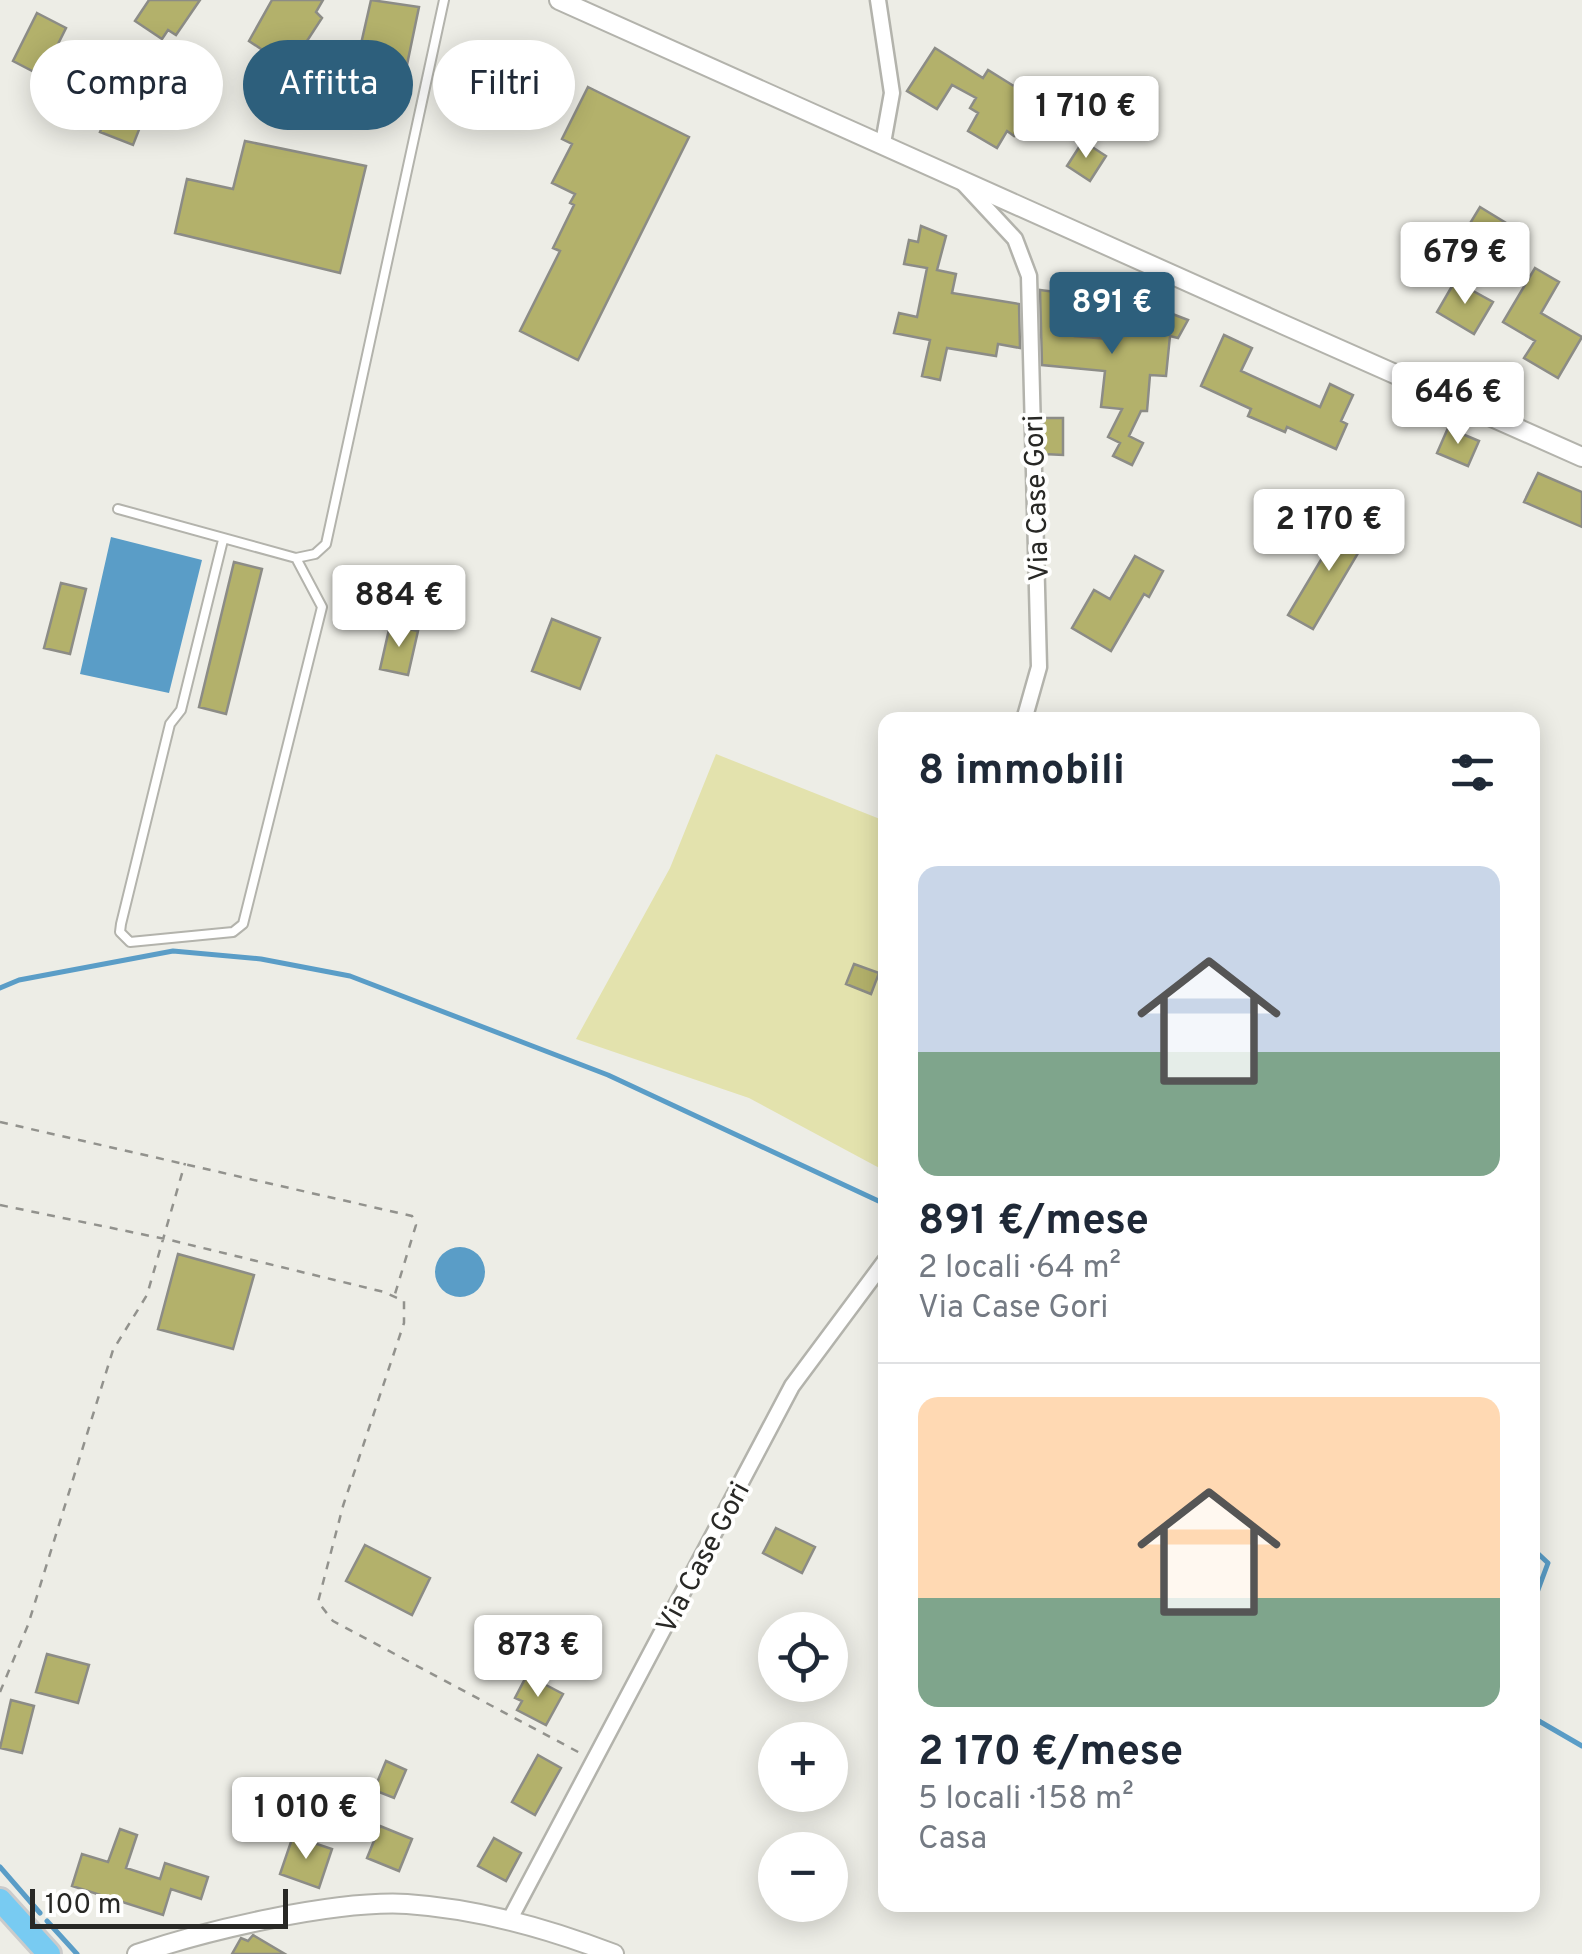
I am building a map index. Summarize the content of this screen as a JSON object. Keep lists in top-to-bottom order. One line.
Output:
{"streets":{"street":["Via Case Gori"]},"scale_bar":"100 m","page":{"chip":["Compra","Affitta","Filtri"],"price":["1 710 €","679 €","891 €","646 €","2 170 €","884 €","873 €","1 010 €"],"heading":"8 immobili","list":[{"name":"891 €/mese","note":"2 locali · 64 m² · Via Case Gori"},{"name":"2 170 €/mese","note":"5 locali · 158 m² · Casa"}],"map_buttons":["+","−"],"scale":"100 m"}}
